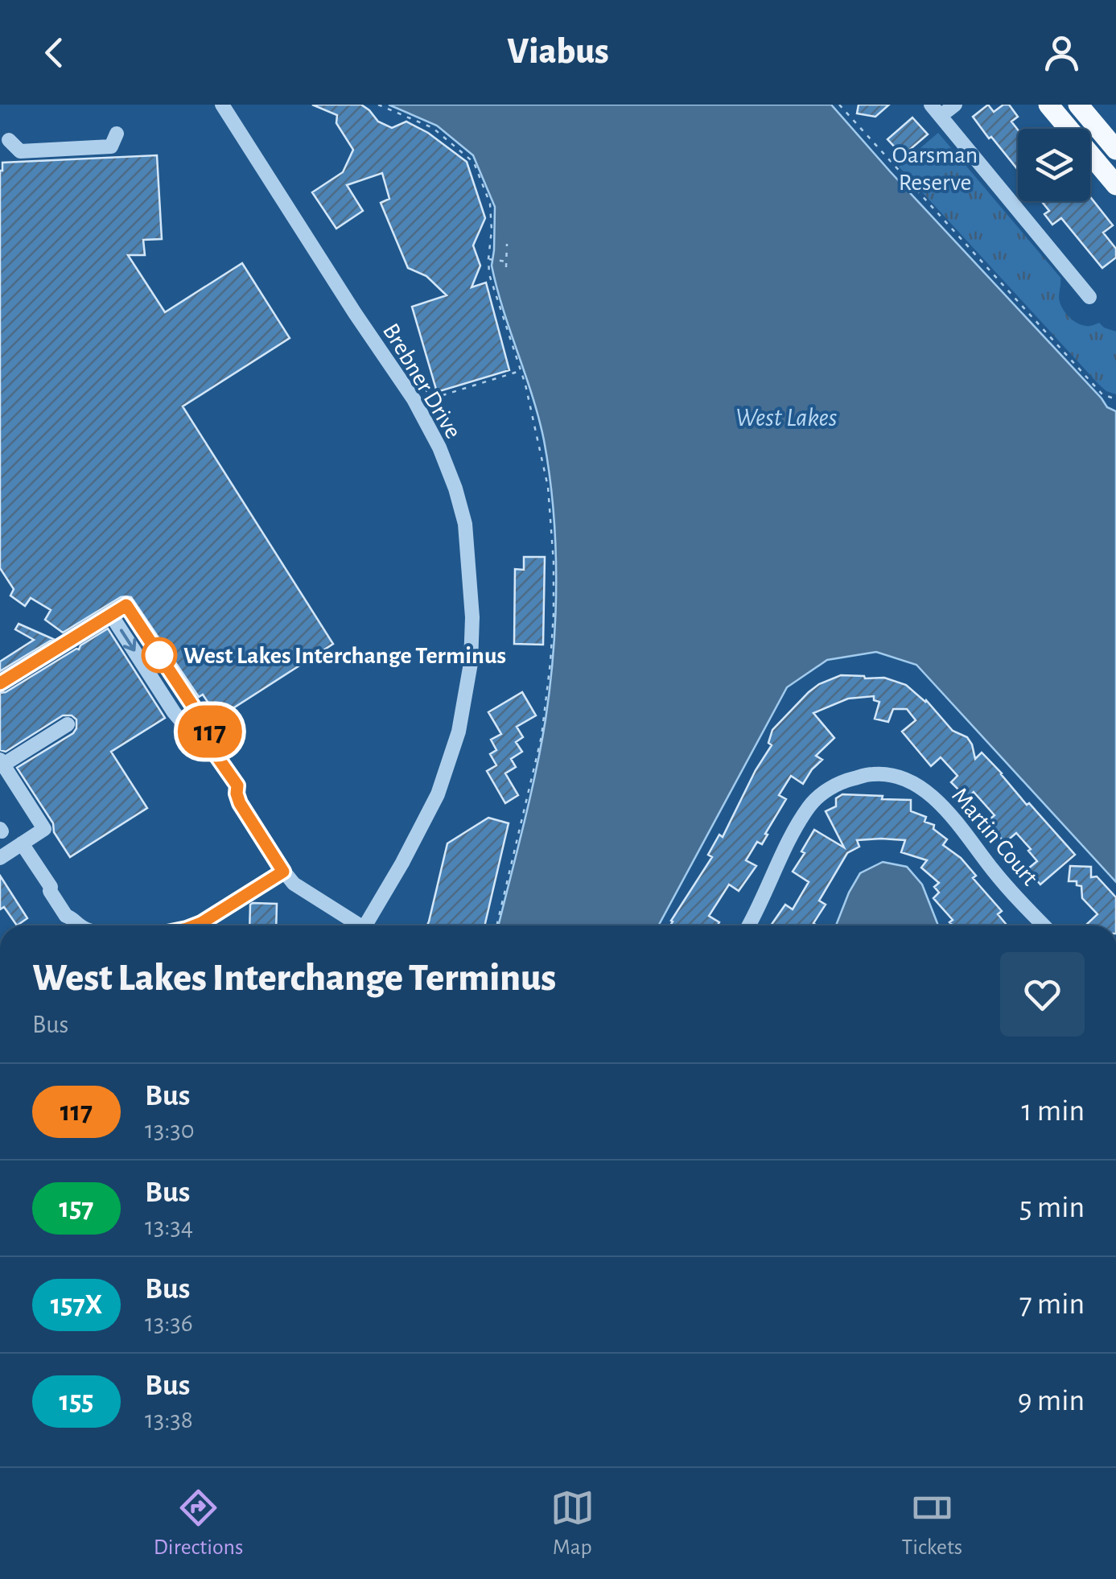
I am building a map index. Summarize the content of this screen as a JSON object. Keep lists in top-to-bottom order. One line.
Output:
{"streets":{"street":["Brebner Drive","Martin Court"]},"water":["West Lakes"],"parks":["Oarsman Reserve"],"places":["West Lakes Interchange Terminus"],"lines":["bus line 117"],"page":{"header":"Viabus","on_map":"117","heading":["West Lakes Interchange Terminus","Bus"],"list":[{"mark":"117","name":"Bus","note":"13:30","value":"1 min"},{"mark":"157","name":"Bus","note":"13:34","value":"5 min"},{"mark":"157X","name":"Bus","note":"13:36","value":"7 min"},{"mark":"155","name":"Bus","note":"13:38","value":"9 min"}],"tabs":["Directions","Map","Tickets"]}}
